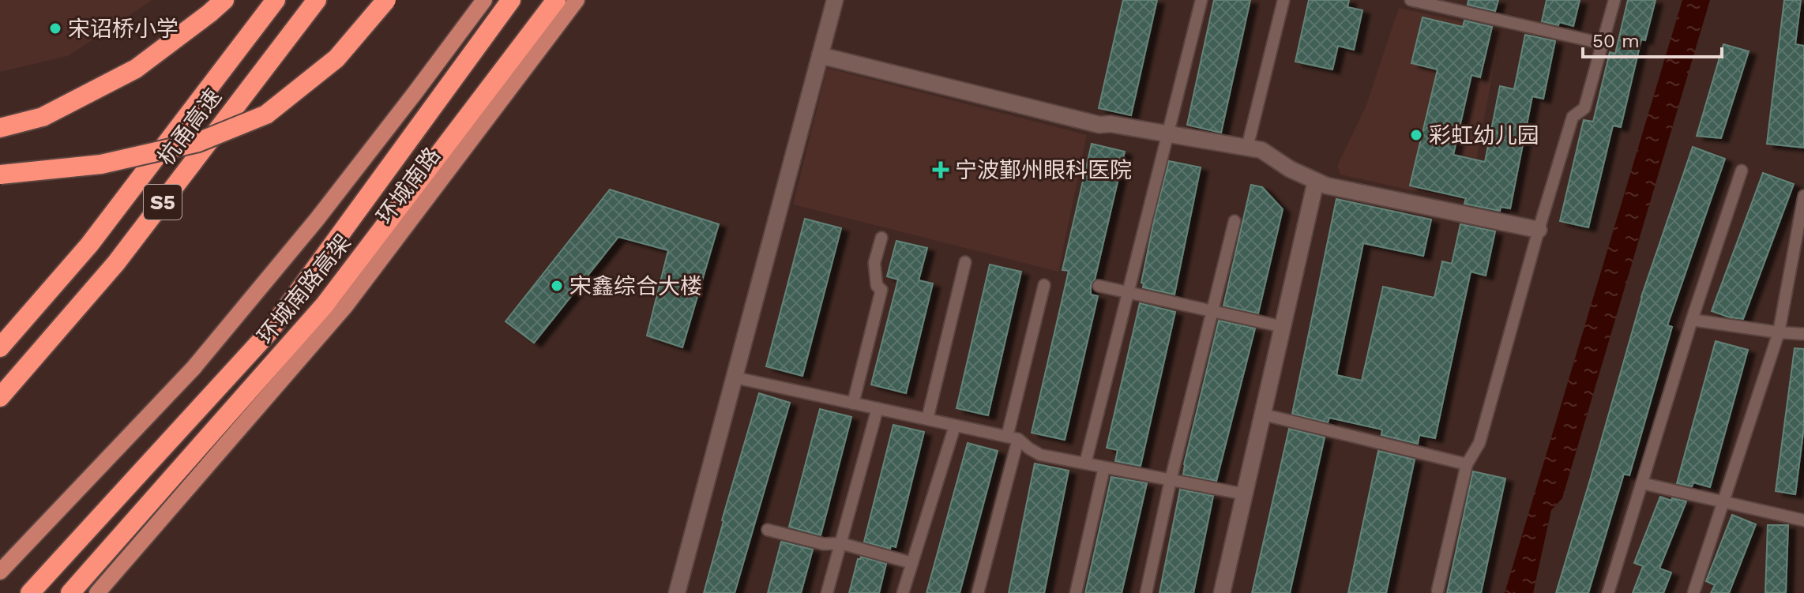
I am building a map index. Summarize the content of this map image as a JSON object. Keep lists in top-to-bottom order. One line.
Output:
{"streets":{"highway":["杭甬高速","S5","环城南路高架"],"main road":["环城南路"]},"places":{"other":["宋诏桥小学","彩虹幼儿园","宋鑫综合大楼"],"health":["宁波鄞州眼科医院"]},"scale_bar":"50 m"}
